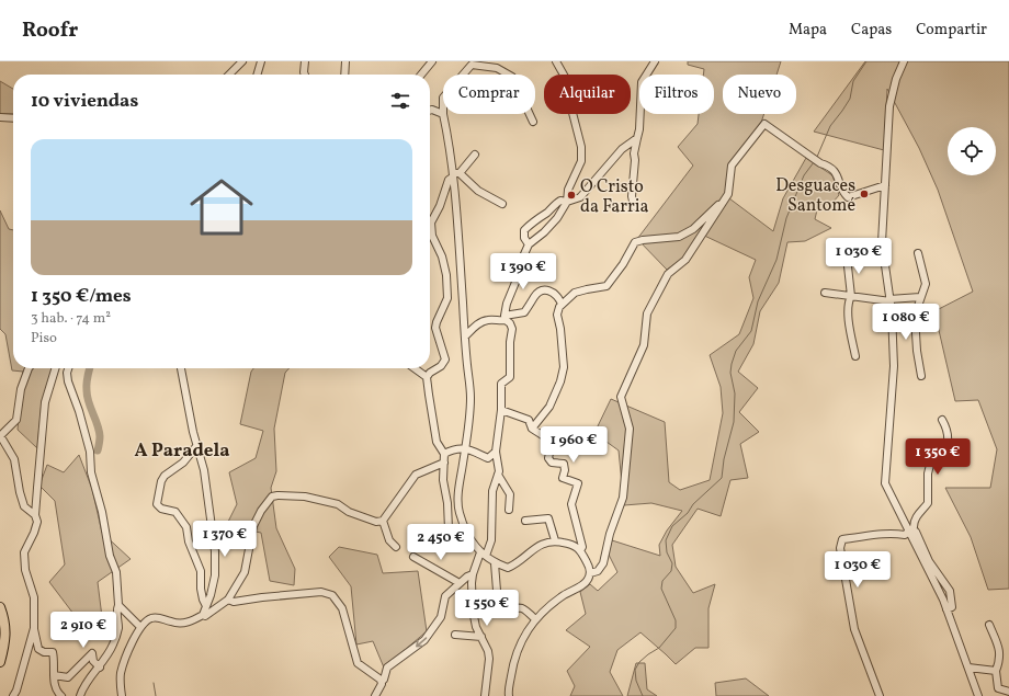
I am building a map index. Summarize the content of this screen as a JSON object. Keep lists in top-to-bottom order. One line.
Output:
{"districts":["A Paradela"],"places":["Desguaces Santomé","O Cristo da Farria"],"page":{"header":"Roofr","nav":["Mapa","Capas","Compartir"],"chip":["Comprar","Alquilar","Filtros","Nuevo"],"heading":"10 viviendas","list":[{"name":"1 350 €/mes","note":"3 hab. · 74 m² · Piso"}],"price":["1 030 €","1 390 €","1 080 €","1 960 €","1 350 €","1 370 €","2 450 €","1 030 €","1 550 €","2 910 €"]}}
